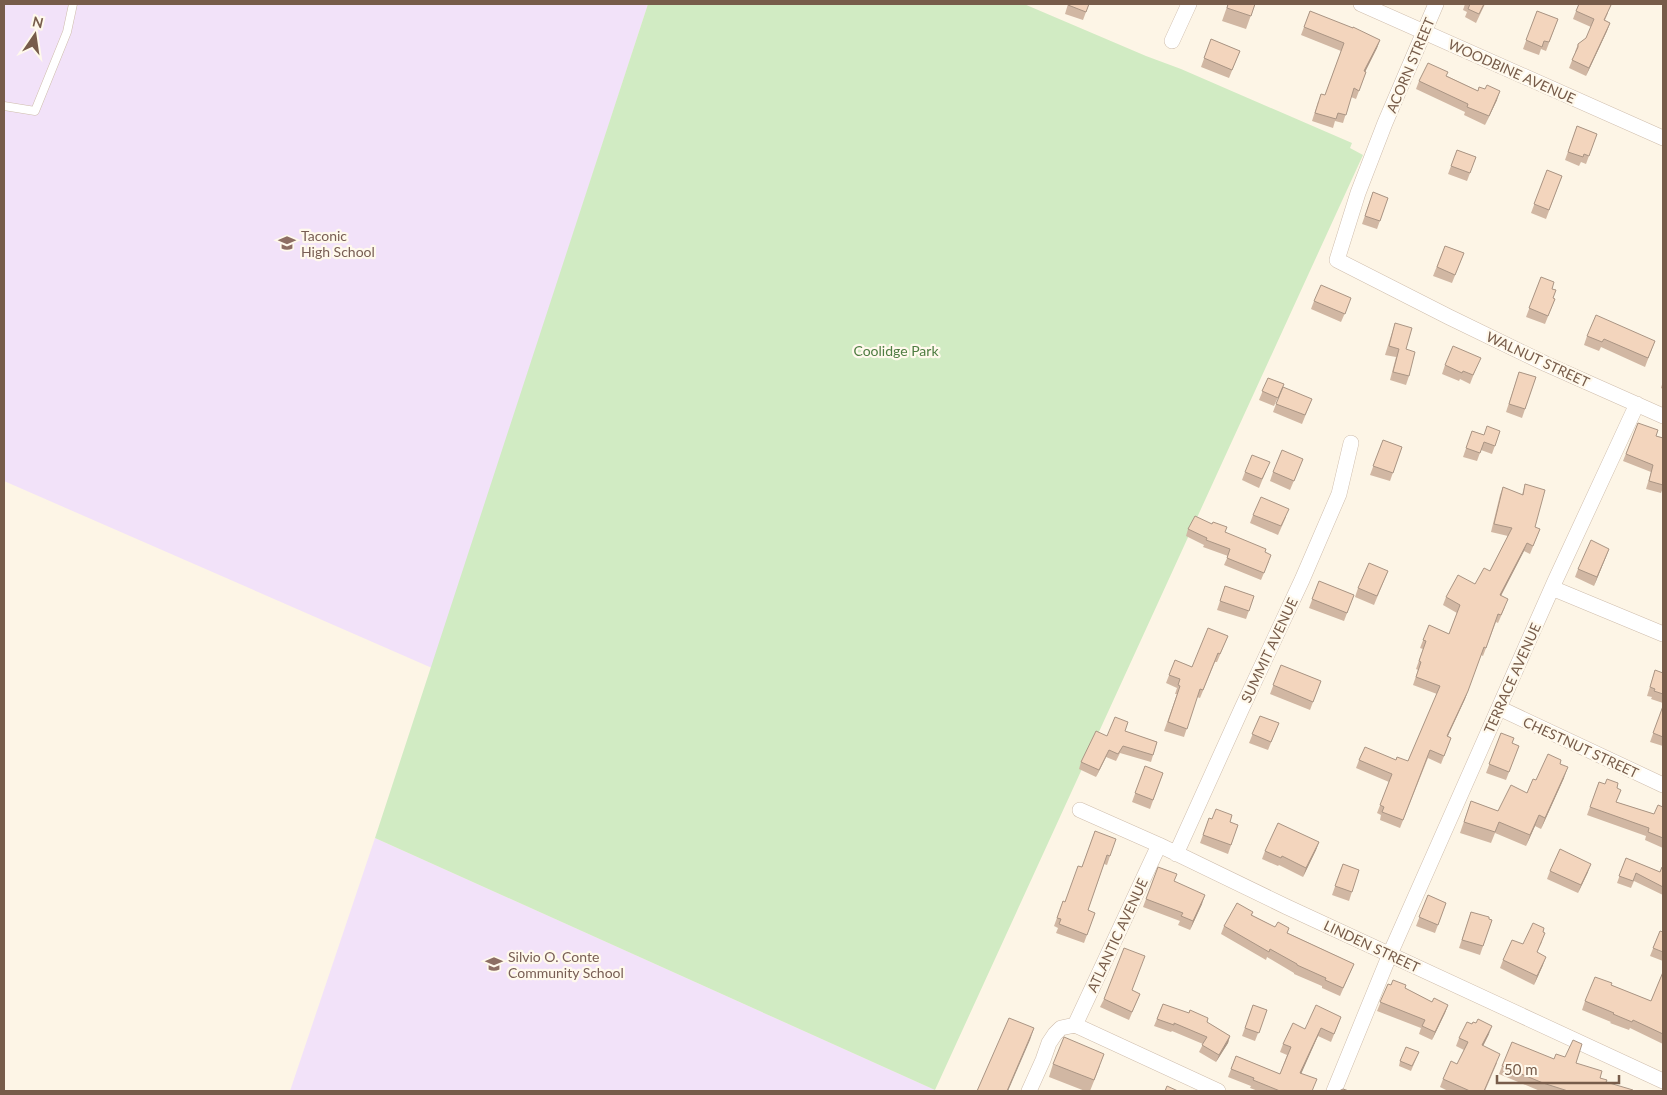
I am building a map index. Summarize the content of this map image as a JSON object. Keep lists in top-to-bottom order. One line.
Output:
{"streets":{"street":["ACORN STREET","WOODBINE AVENUE","WALNUT STREET","SUMMIT AVENUE","TERRACE AVENUE","CHESTNUT STREET","ATLANTIC AVENUE","LINDEN STREET"]},"crossings":[["ACORN STREET","WOODBINE AVENUE"],["ACORN STREET","WALNUT STREET"],["WALNUT STREET","TERRACE AVENUE"],["SUMMIT AVENUE","LINDEN STREET"],["TERRACE AVENUE","CHESTNUT STREET"],["TERRACE AVENUE","LINDEN STREET"],["ATLANTIC AVENUE","LINDEN STREET"]],"parks":["Coolidge Park"],"places":{"school or university":["Taconic High School","Silvio O. Conte Community School"]},"scale_bar":"50 m","north":"top"}
